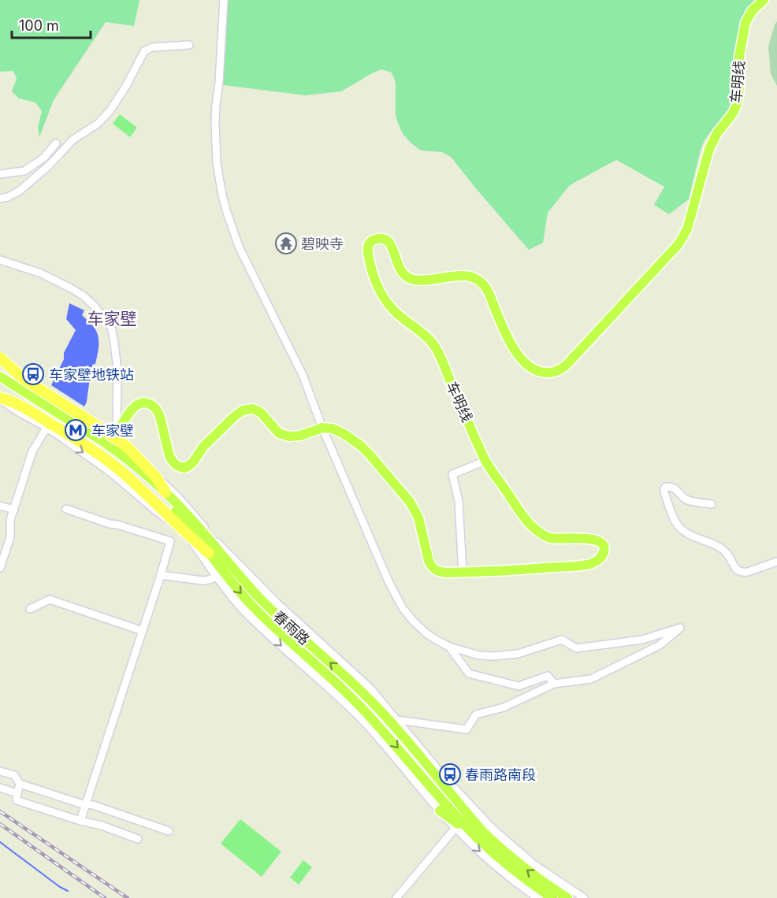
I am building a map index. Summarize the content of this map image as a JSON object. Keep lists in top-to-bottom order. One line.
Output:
{"streets":{"main road":["车明线","春雨路"]},"districts":["车家壁"],"places":{"temple":["碧映寺"],"bus stop":["车家壁地铁站","春雨路南段"],"metro station":["车家壁"]},"scale_bar":"100 m"}
